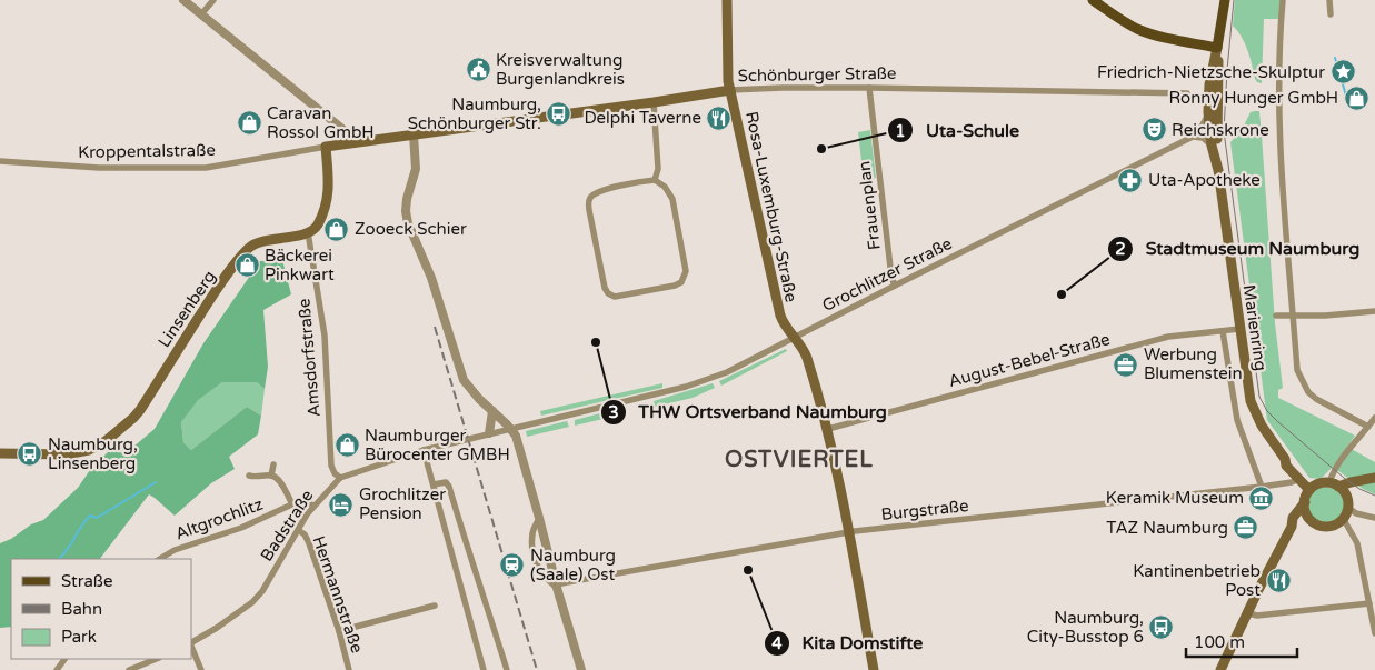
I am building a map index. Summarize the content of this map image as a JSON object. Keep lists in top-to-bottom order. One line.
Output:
{"streets":{"main road":["Schönburger Straße","Rosa-Luxemburg-Straße","Linsenberg","Marienring"],"street":["Kroppentalstraße","Frauenplan","Grochlitzer Straße","Amsdorfstraße","August-Bebel-Straße","Burgstraße","Altgrochlitz","Badstraße","Hermannstraße"]},"crossings":[["Schönburger Straße","Frauenplan"],["Schönburger Straße","Rosa-Luxemburg-Straße"],["Frauenplan","Grochlitzer Straße"],["Rosa-Luxemburg-Straße","Grochlitzer Straße"],["Rosa-Luxemburg-Straße","August-Bebel-Straße"],["Grochlitzer Straße","Badstraße"],["Linsenberg","Amsdorfstraße"],["Marienring","August-Bebel-Straße"],["Marienring","Burgstraße"],["Amsdorfstraße","Badstraße"],["Badstraße","Hermannstraße"]],"districts":["OSTVIERTEL"],"places":{"public building":["Kreisverwaltung Burgenlandkreis"],"place":["Friedrich-Nietzsche-Skulptur"],"shop":["Ronny Hunger GmbH","Caravan Rossol GmbH","Zooeck Schier","Bäckerei Pinkwart","Naumburger Bürocenter GMBH"],"bus stop":["Naumburg, Schönburger Str.","Naumburg, Linsenberg","Naumburg, City-Busstop 6"],"restaurant":["Delphi Taverne","Kantinenbetrieb Post"],"theatre":["Reichskrone"],"other":["Uta-Schule","Stadtmuseum Naumburg","THW Ortsverband Naumburg","Kita Domstifte"],"pharmacy":["Uta-Apotheke"],"office":["Werbung Blumenstein","TAZ Naumburg"],"museum":["Keramik Museum"],"hotel":["Grochlitzer Pension"],"station":["Naumburg (Saale) Ost"]},"legend":["Straße","Bahn","Park"],"scale_bar":"100 m"}
